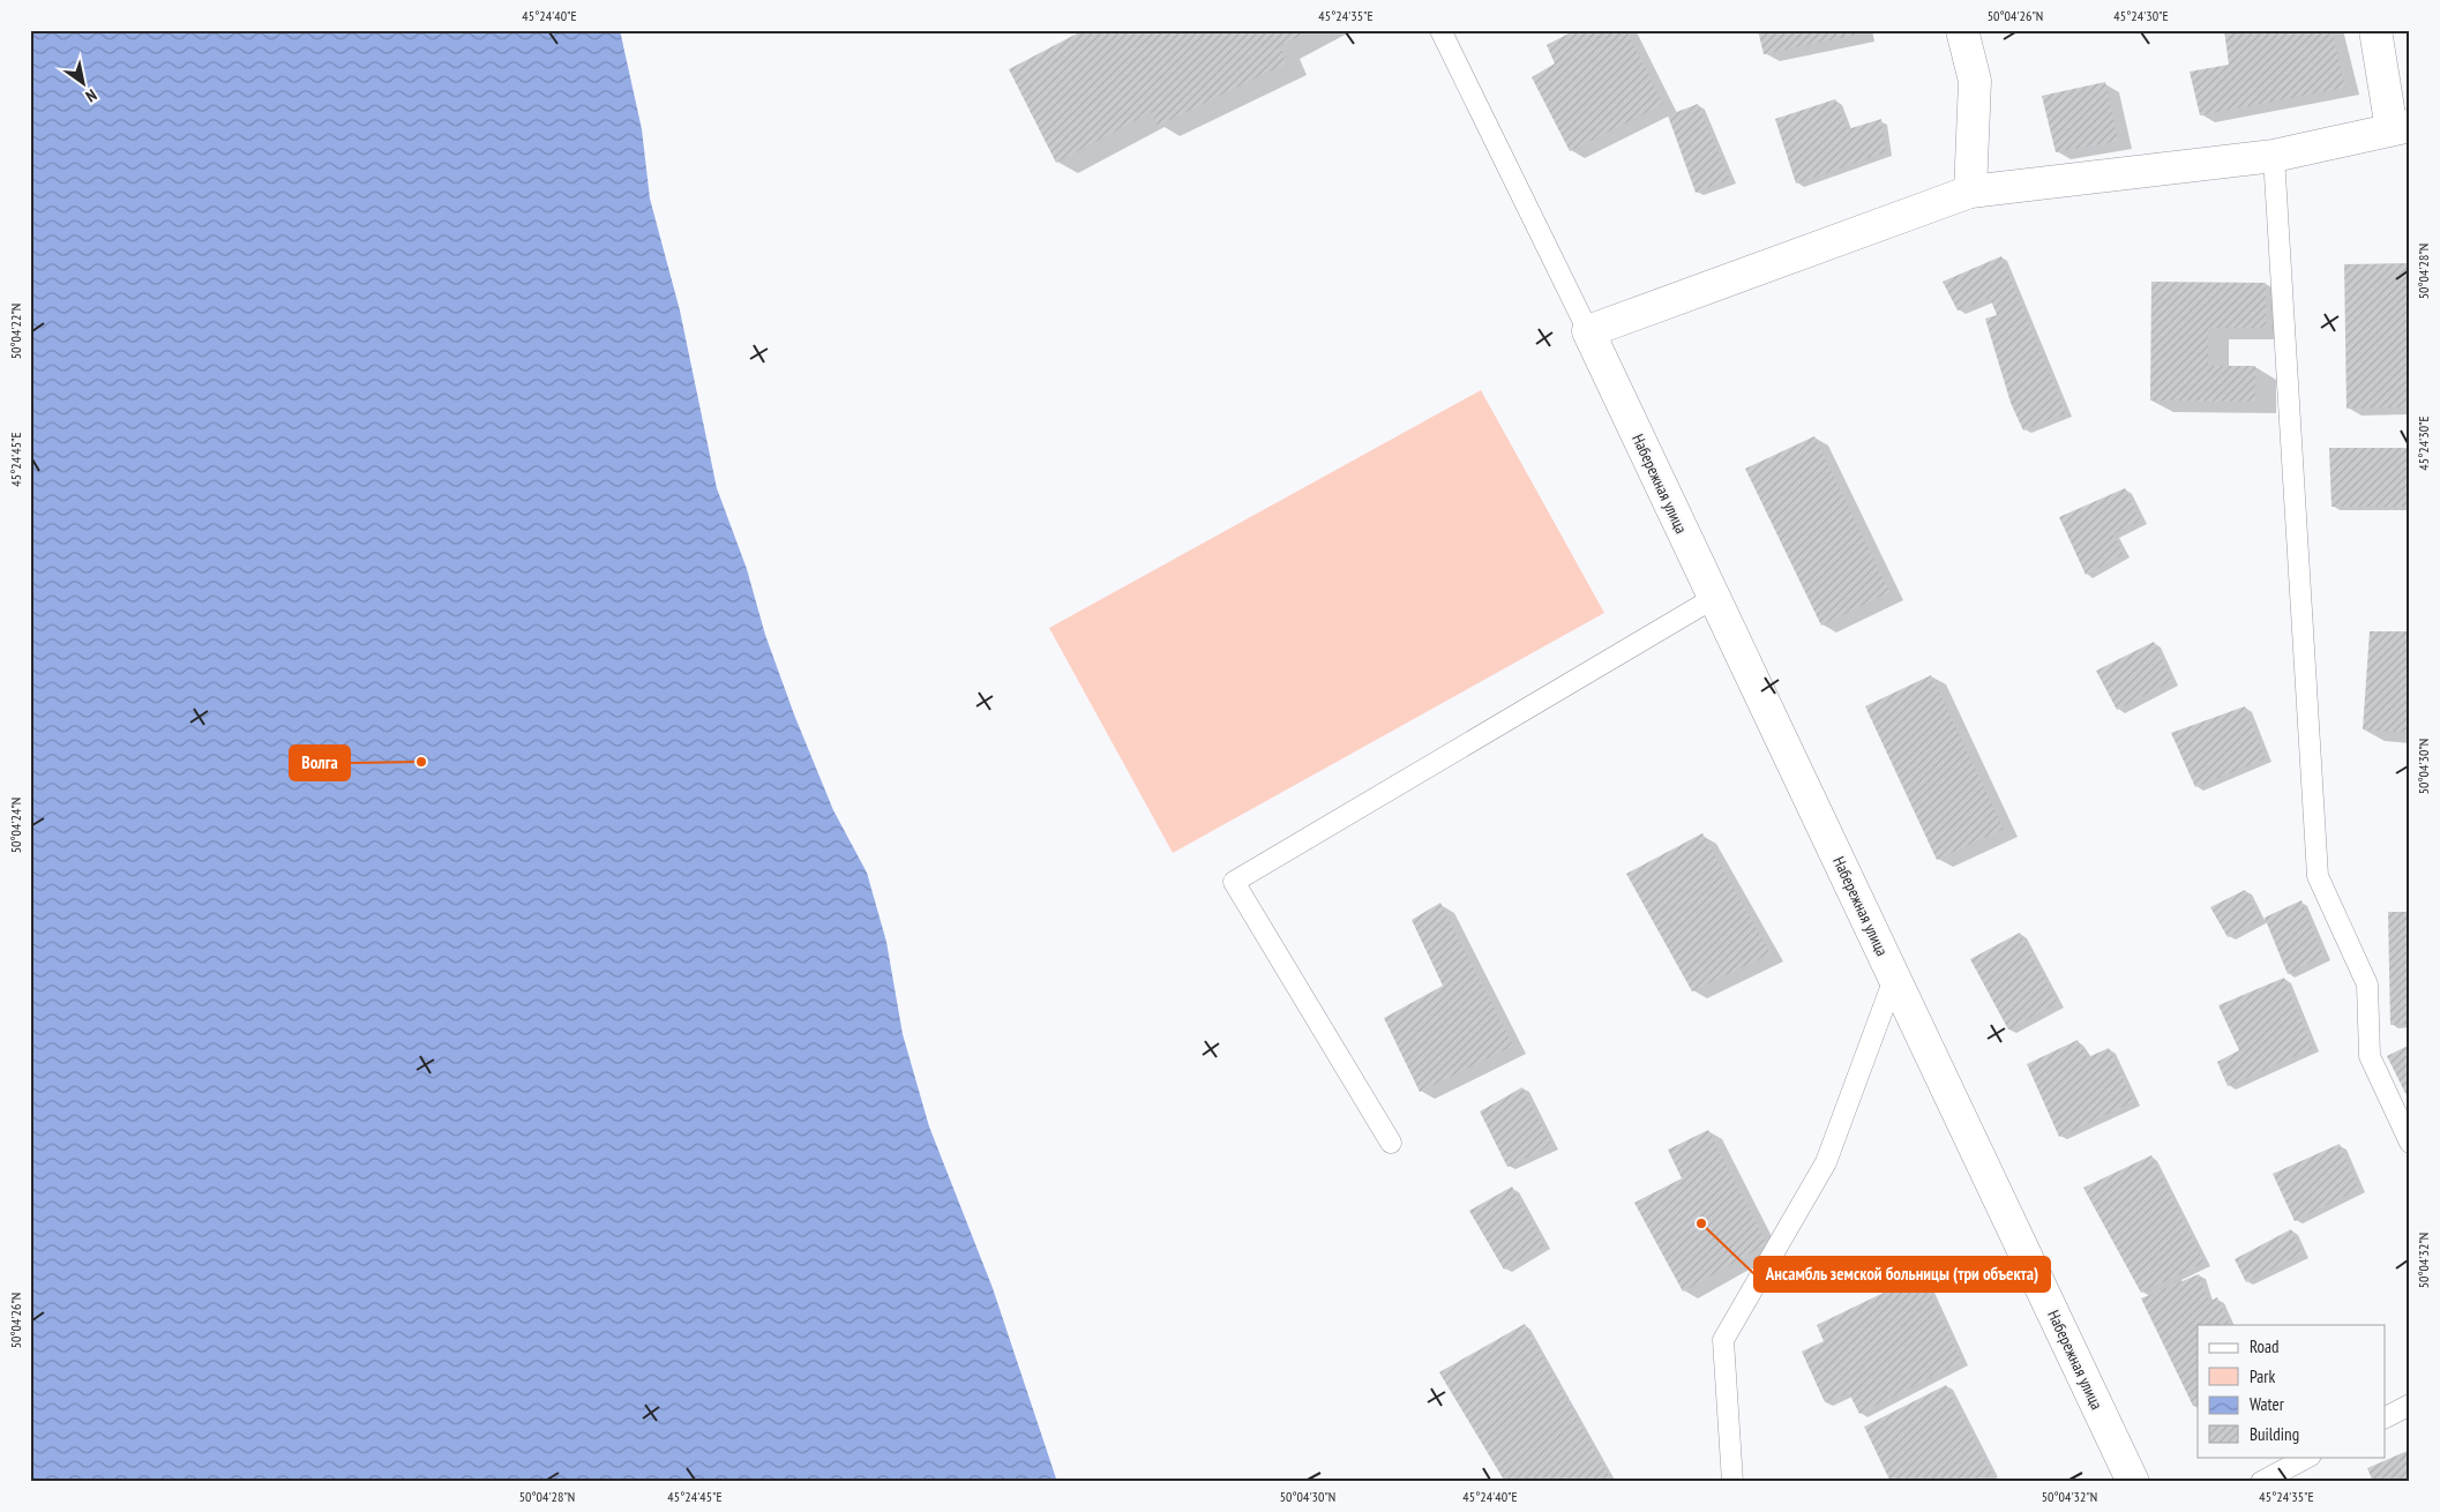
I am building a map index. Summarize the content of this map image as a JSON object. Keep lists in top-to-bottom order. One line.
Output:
{"streets":{"street":["Набережная улица"]},"places":["Волга","Ансамбль земской больницы (три объекта)"],"legend":["Road","Park","Water","Building"],"north":"bottom right","coordinates":["45°24'40\"E","45°24'35\"E","50°04'26\"N","45°24'30\"E","50°04'28\"N","50°04'22\"N","45°24'45\"E","50°04'30\"N","50°04'24\"N","50°04'32\"N"]}
